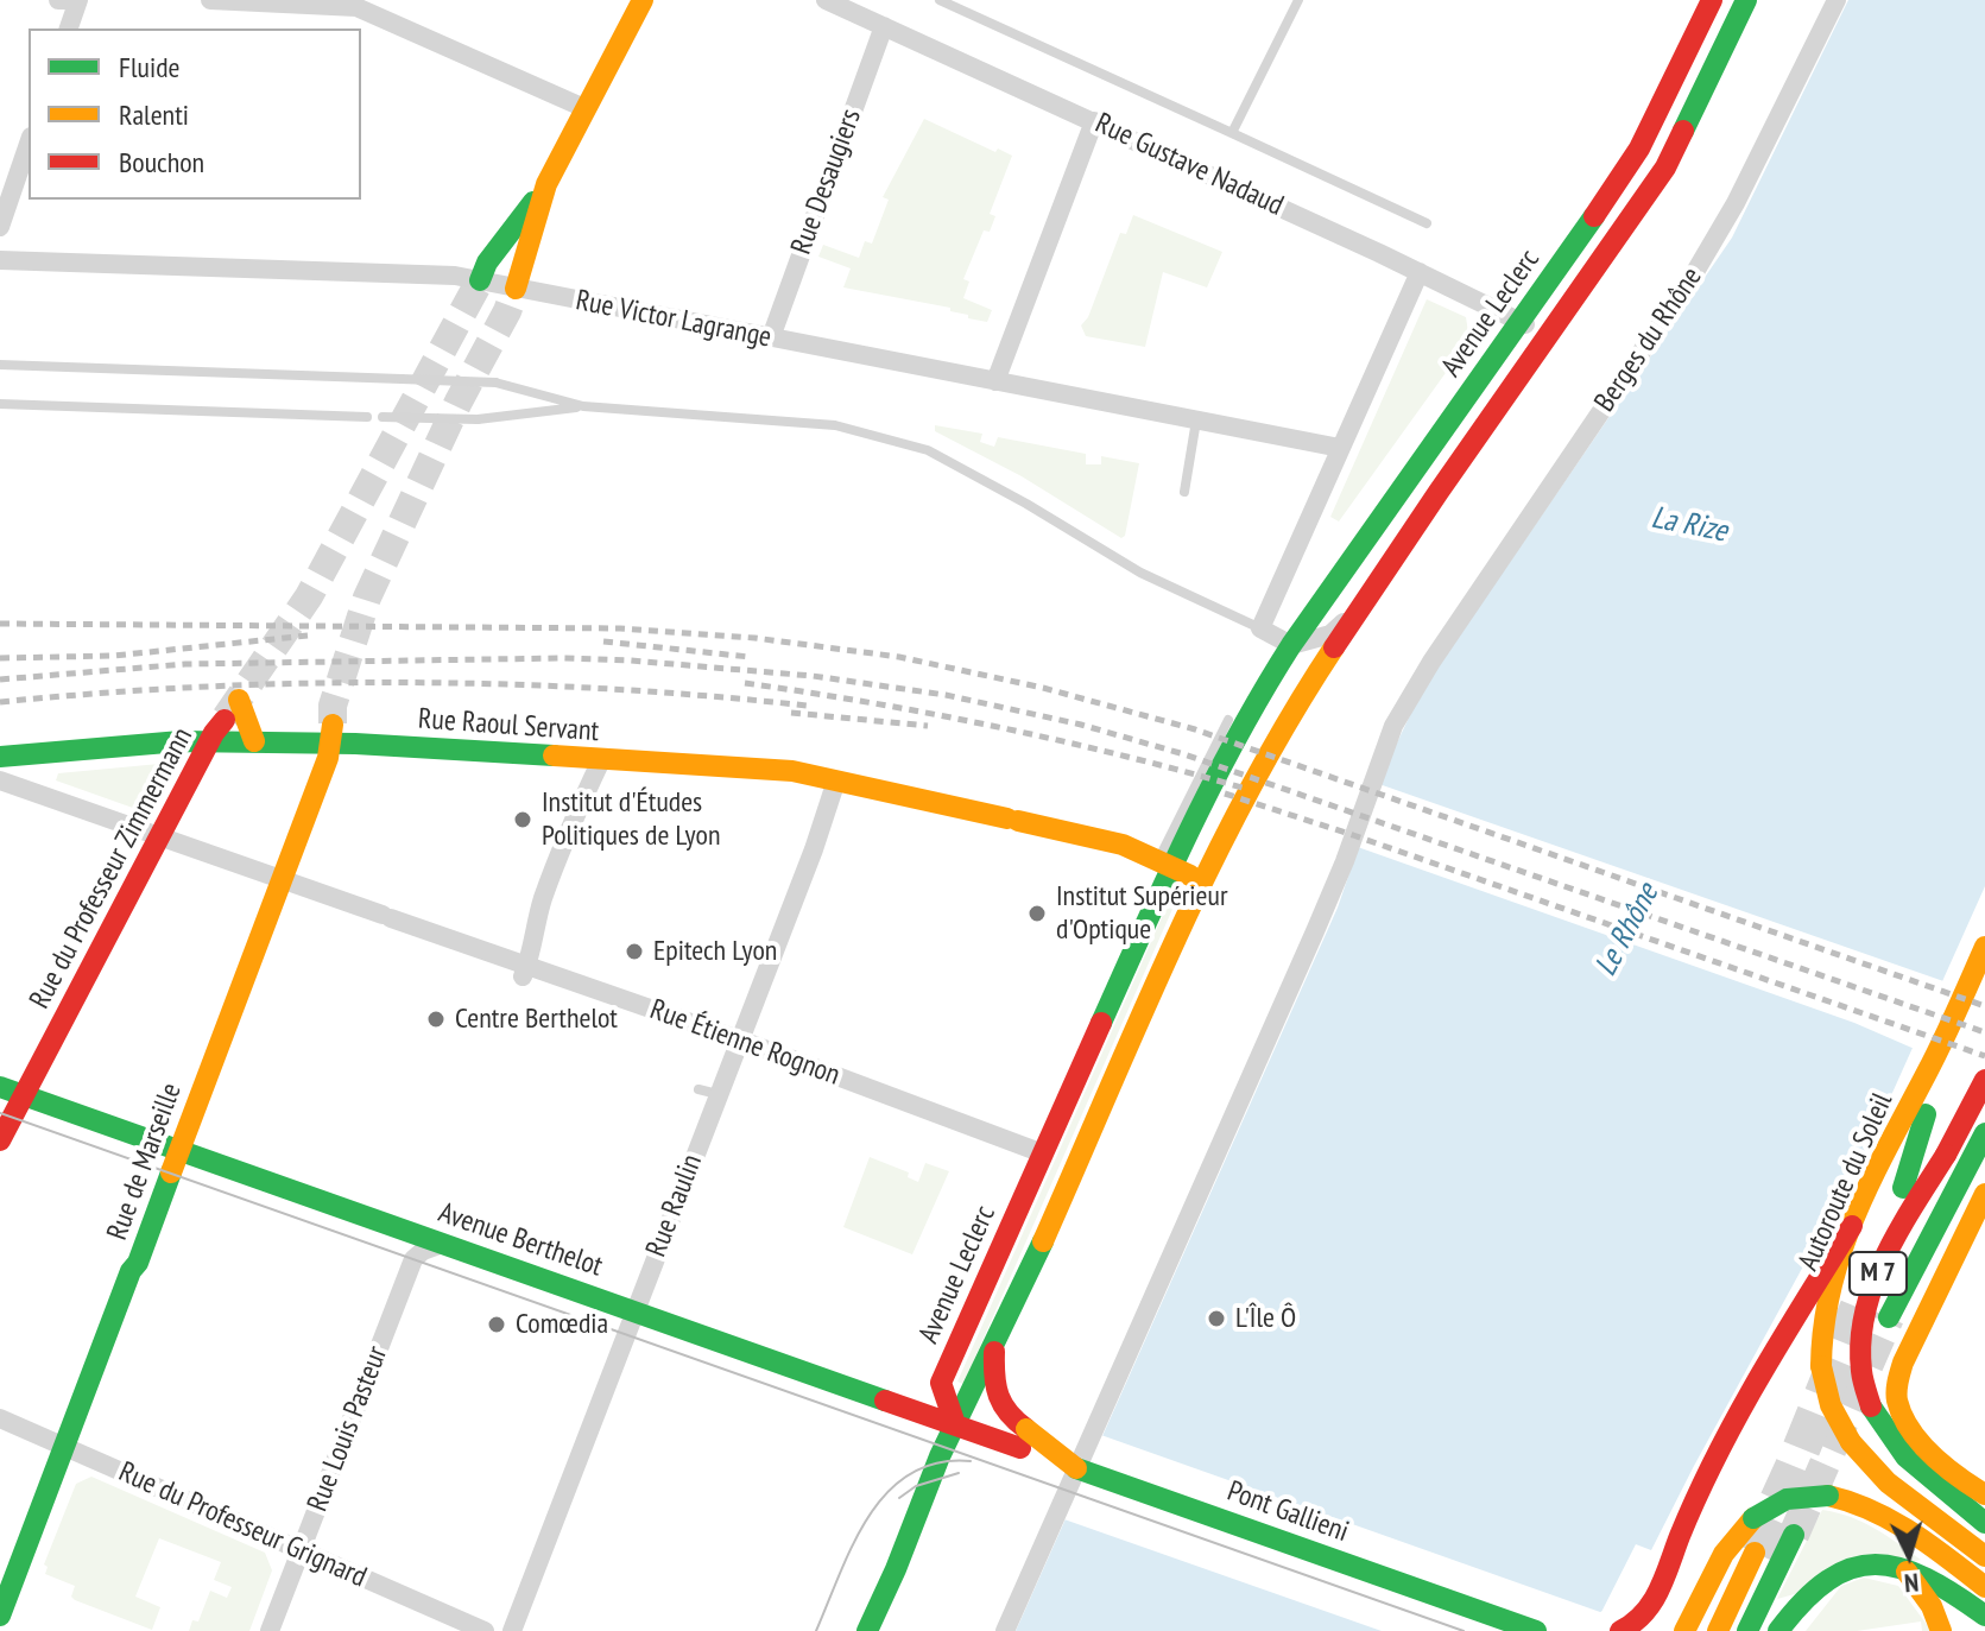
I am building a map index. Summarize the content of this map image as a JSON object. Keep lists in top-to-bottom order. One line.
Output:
{"streets":{"main road":["Avenue Leclerc","Rue Raoul Servant","Rue du Professeur Zimmermann","Rue de Marseille","Autoroute du Soleil","Avenue Berthelot","M 7","Pont Gallieni"],"street":["Rue Gustave Nadaud","Rue Desaugiers","Rue Victor Lagrange","Berges du Rhône","Rue Étienne Rognon","Rue Raulin","Rue Louis Pasteur","Rue du Professeur Grignard"]},"crossings":[["Rue Gustave Nadaud","Rue Desaugiers"],["Rue Gustave Nadaud","Avenue Leclerc"],["Rue Desaugiers","Rue Victor Lagrange"],["Avenue Leclerc","Rue Raoul Servant"],["Avenue Leclerc","Rue Étienne Rognon"],["Avenue Leclerc","Avenue Berthelot"],["Rue Raoul Servant","Rue du Professeur Zimmermann"],["Rue Raoul Servant","Rue de Marseille"],["Rue Raoul Servant","Rue Raulin"],["Rue du Professeur Zimmermann","Rue Étienne Rognon"],["Rue du Professeur Zimmermann","Avenue Berthelot"],["Rue Étienne Rognon","Rue de Marseille"],["Rue Étienne Rognon","Rue Raulin"],["Rue de Marseille","Avenue Berthelot"],["Rue de Marseille","Rue du Professeur Grignard"],["Rue Raulin","Avenue Berthelot"],["Avenue Berthelot","Rue Louis Pasteur"],["Avenue Berthelot","Pont Gallieni"],["Rue Louis Pasteur","Rue du Professeur Grignard"]],"water":["La Rize","Le Rhône"],"places":["Institut d'Études Politiques de Lyon","Institut Supérieur d'Optique","Epitech Lyon","Centre Berthelot","L'Île Ô","Comœdia"],"legend":["Fluide","Ralenti","Bouchon"],"north":"bottom"}
